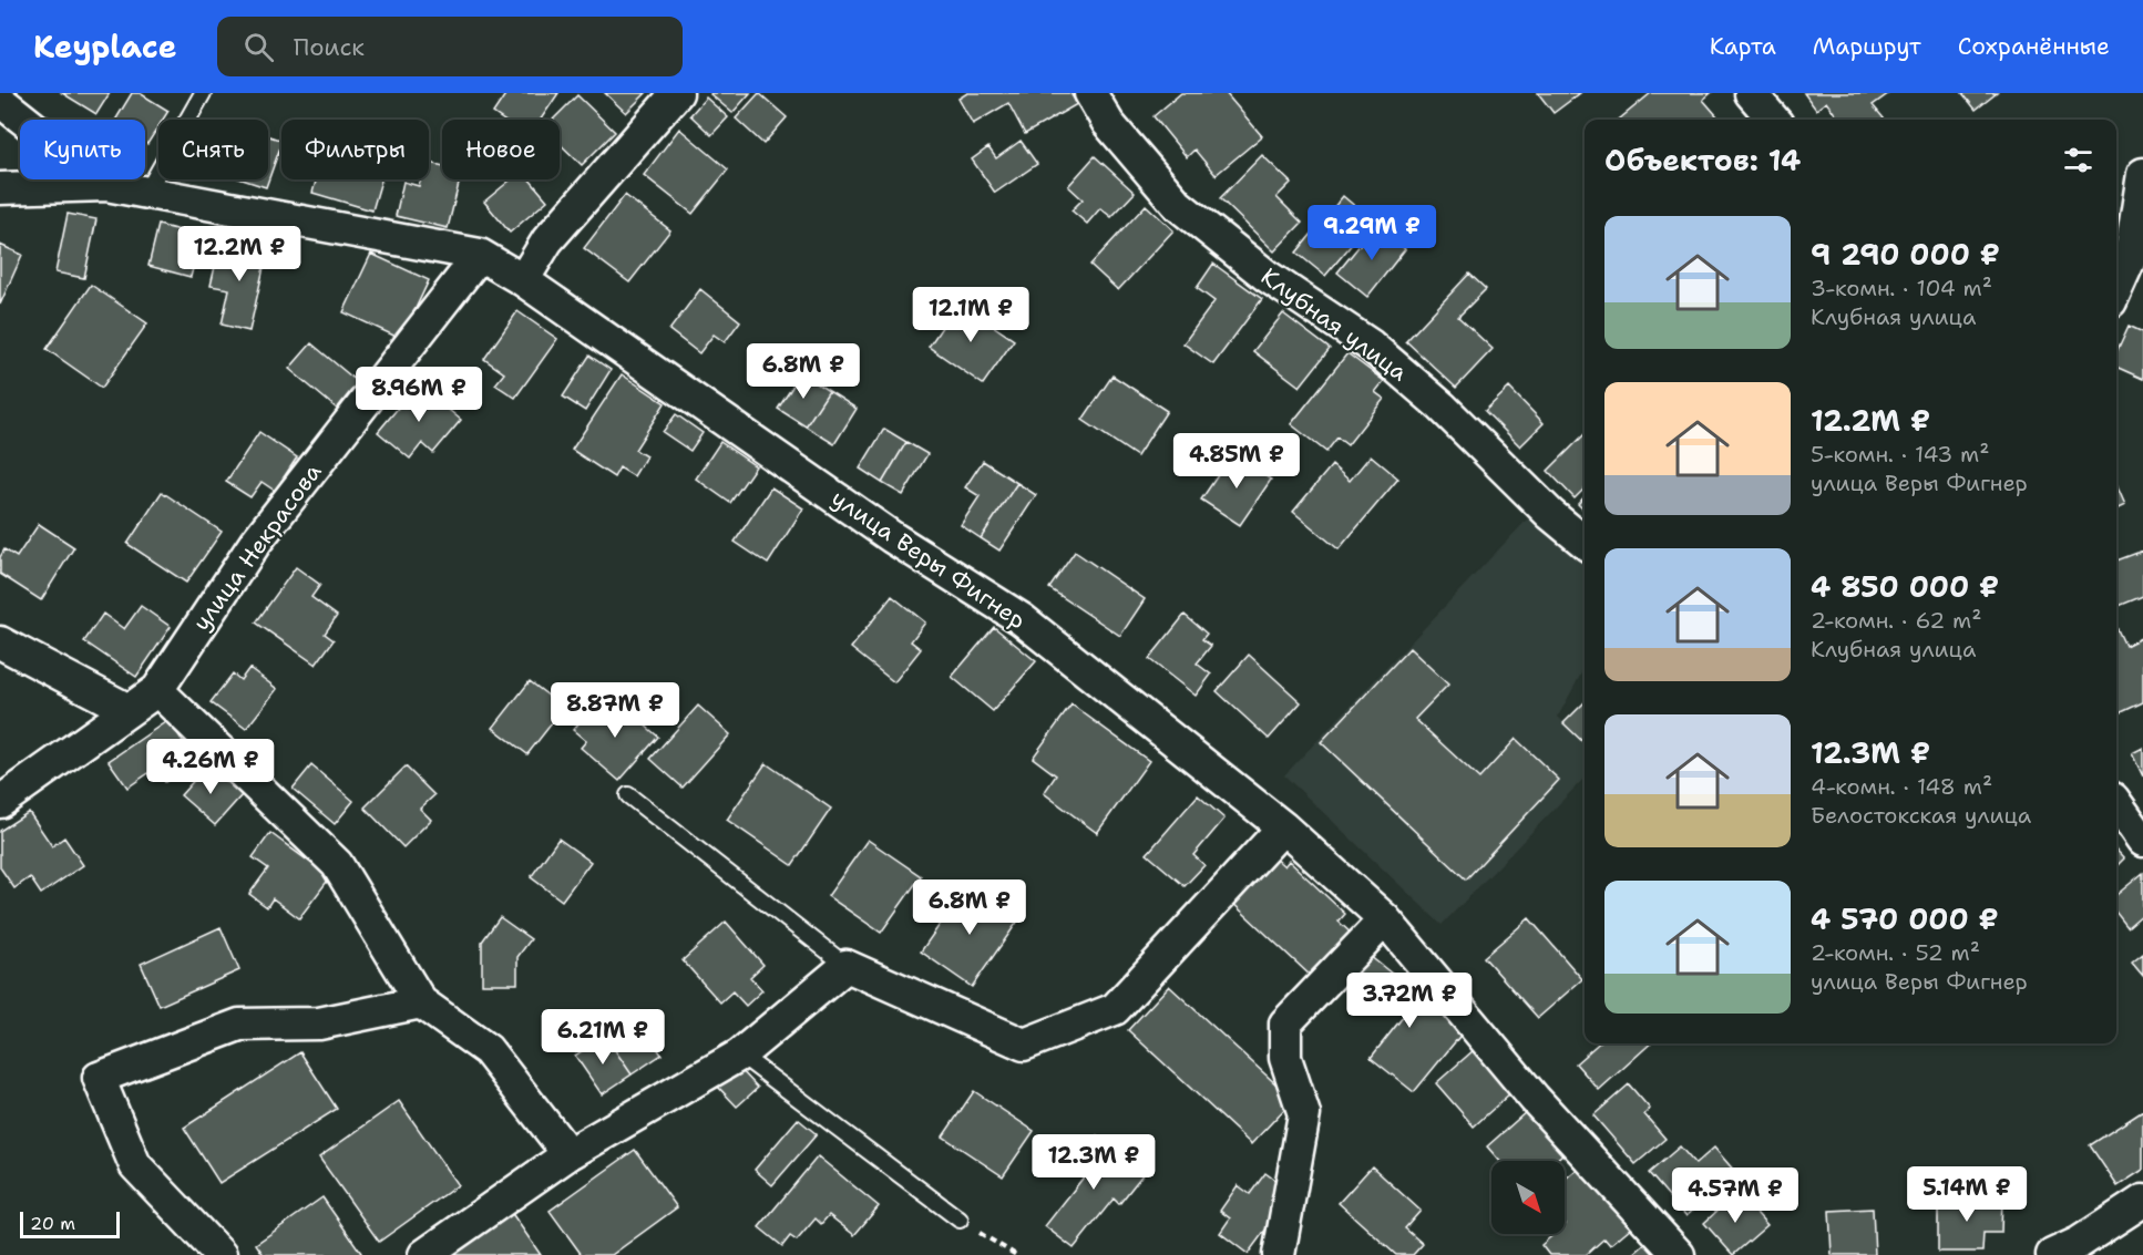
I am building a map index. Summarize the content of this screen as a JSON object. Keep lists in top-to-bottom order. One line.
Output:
{"streets":{"street":["Клубная улица","улица Некрасова","улица Веры Фигнер"]},"crossings":[["улица Некрасова","улица Веры Фигнер"]],"scale_bar":"20 m","north":"bottom right","page":{"header":"Keyplace","search":"Поиск","nav":["Карта","Маршрут","Сохранённые"],"chip":["Купить","Снять","Фильтры","Новое"],"heading":"Объектов: 14","list":[{"name":"9 290 000 ₽","note":"3-комн. · 104 m² · Клубная улица"},{"name":"12.2M ₽","note":"5-комн. · 143 m² · улица Веры Фигнер"},{"name":"4 850 000 ₽","note":"2-комн. · 62 m² · Клубная улица"},{"name":"12.3M ₽","note":"4-комн. · 148 m² · Белостокская улица"},{"name":"4 570 000 ₽","note":"2-комн. · 52 m² · улица Веры Фигнер"}],"price":["9.29M ₽","12.2M ₽","12.1M ₽","6.8M ₽","8.96M ₽","4.85M ₽","8.87M ₽","4.26M ₽","6.8M ₽","3.72M ₽","6.21M ₽","12.3M ₽","5.14M ₽","4.57M ₽"],"scale":"20 m"}}
